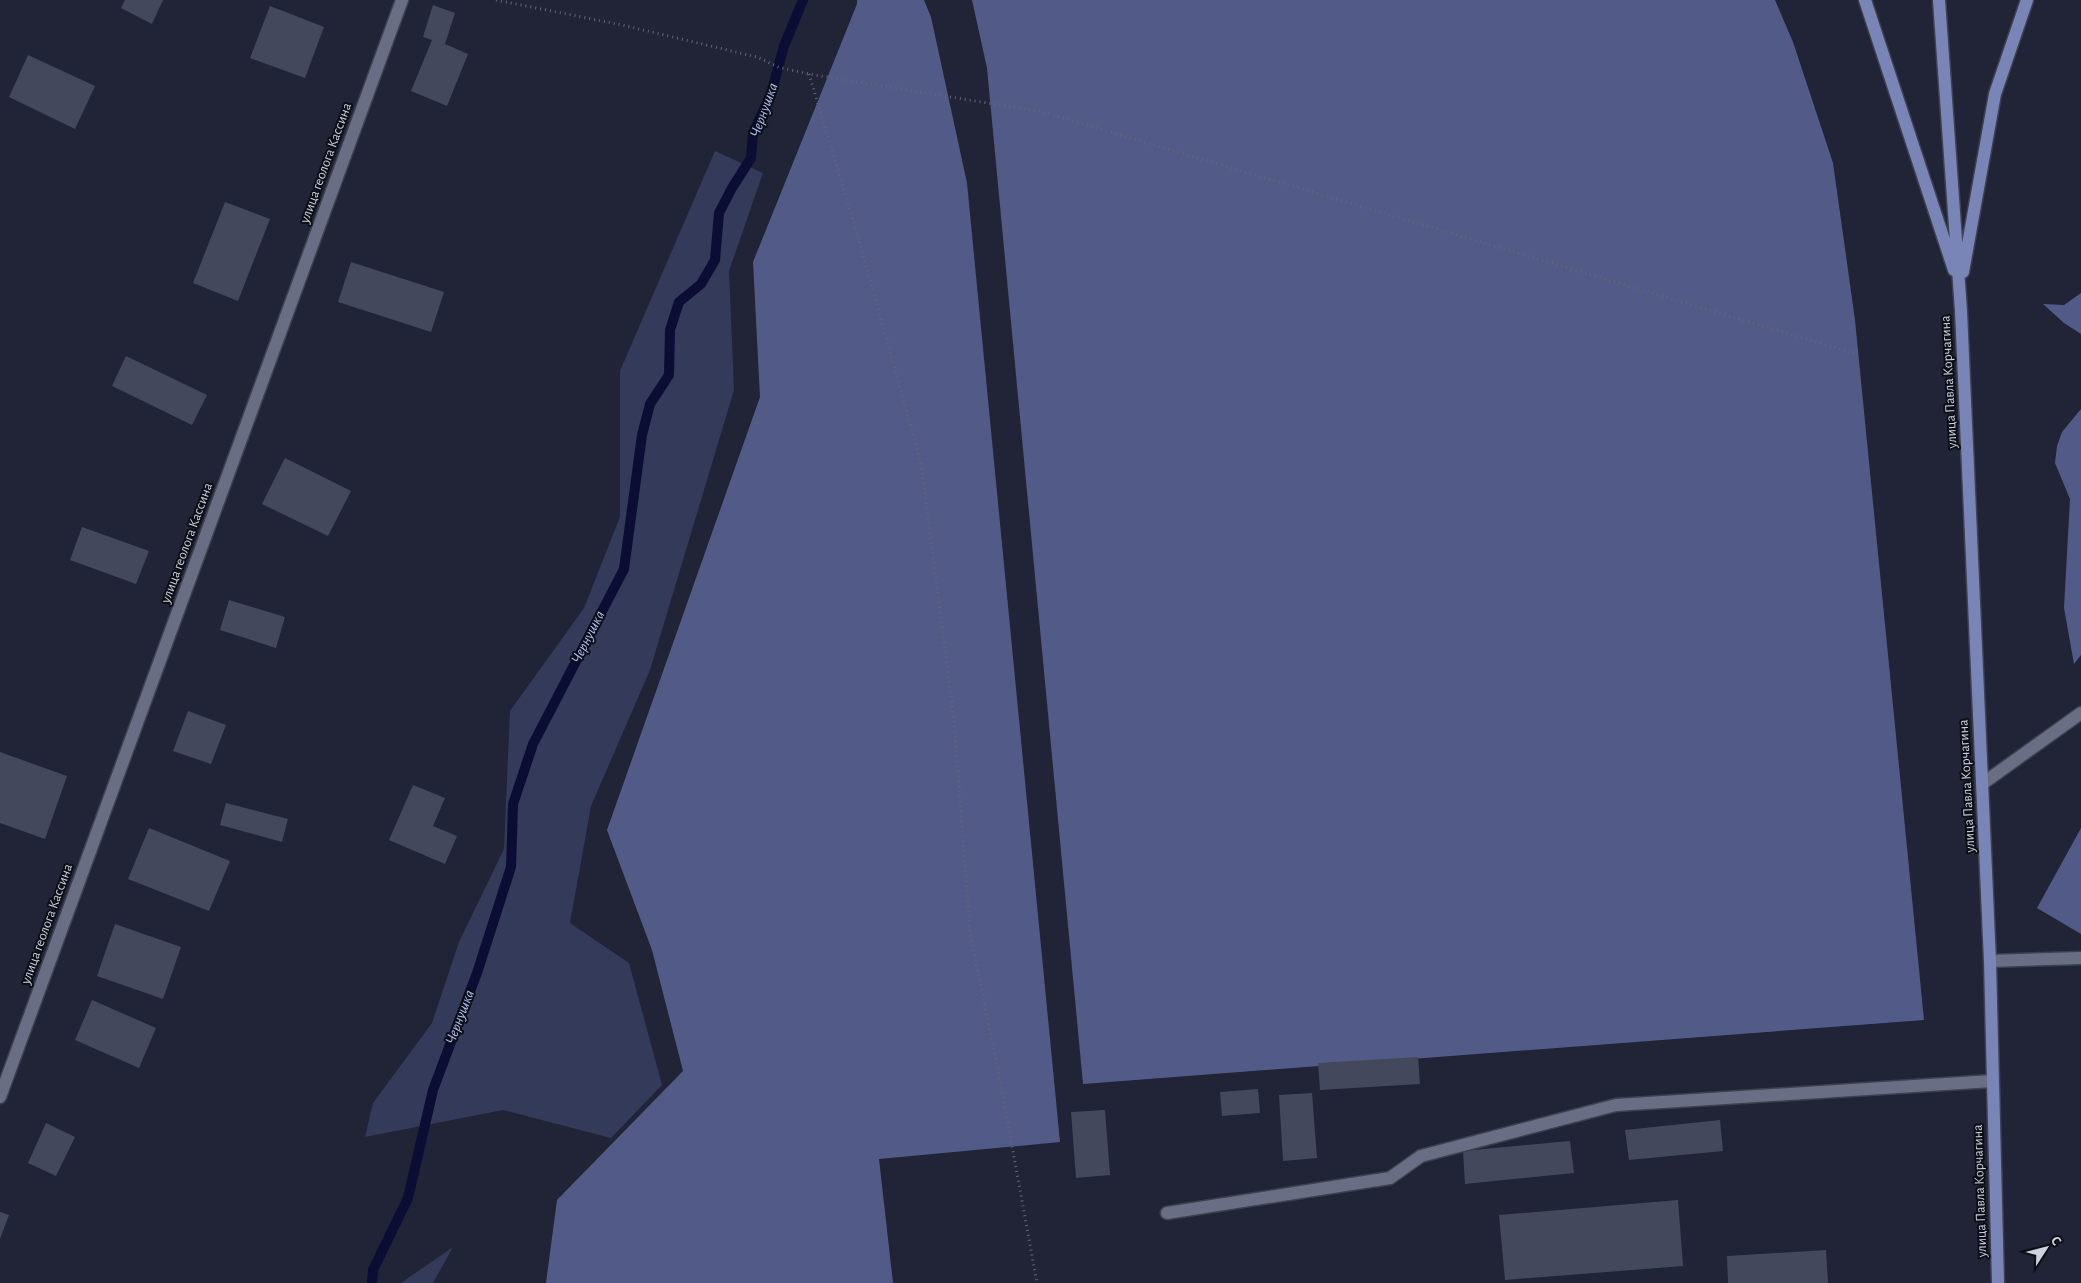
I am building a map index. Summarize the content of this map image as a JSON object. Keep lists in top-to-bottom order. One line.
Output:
{"streets":{"main road":["улица Павла Корчагина"],"street":["улица геолога Кассина"]},"water":["Чернушка"],"north":"top right"}
